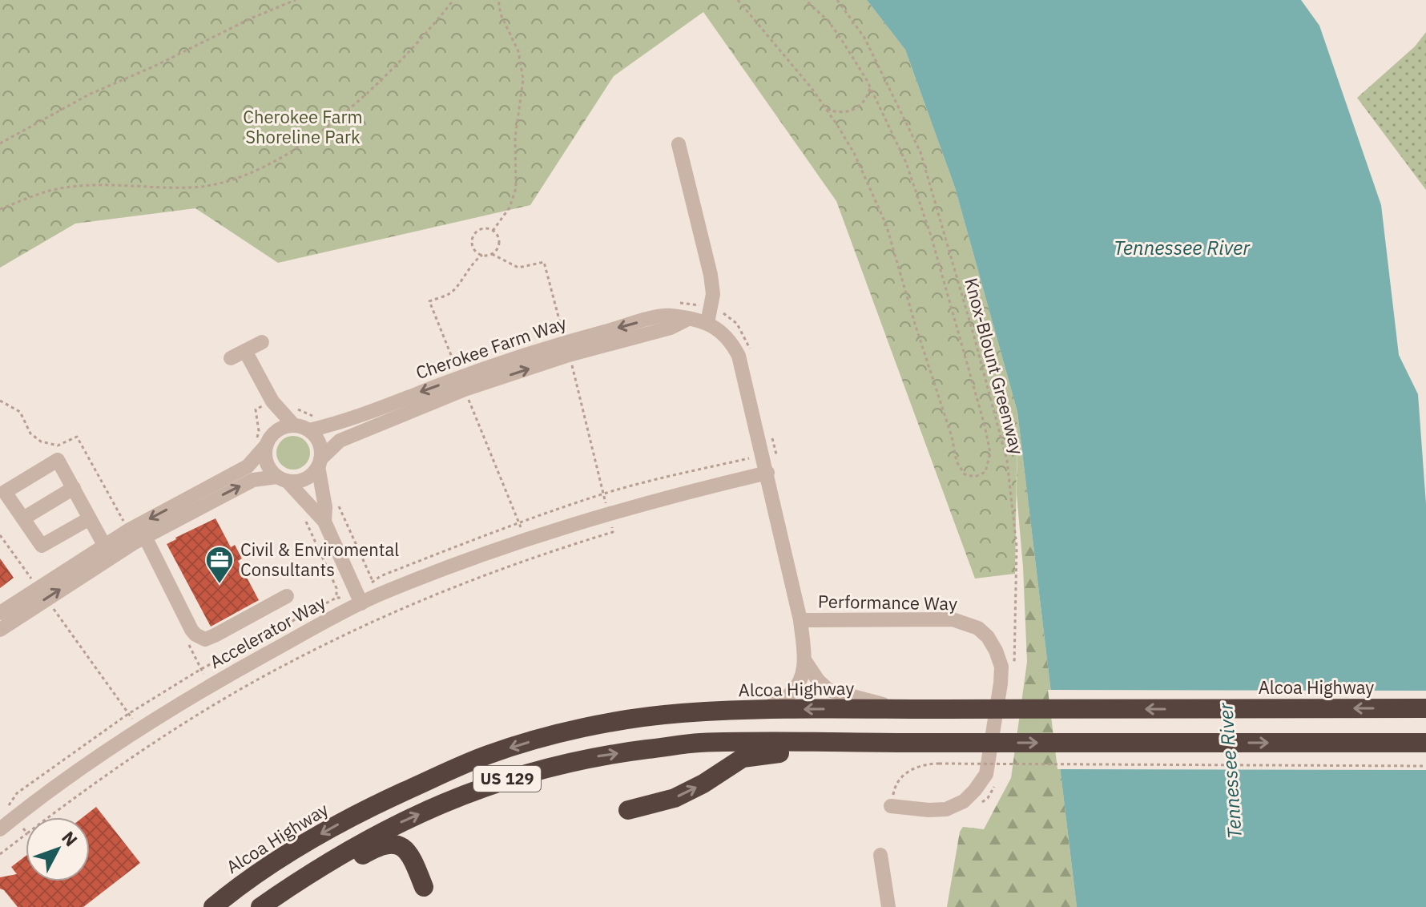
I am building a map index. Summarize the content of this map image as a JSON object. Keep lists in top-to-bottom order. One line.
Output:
{"streets":{"highway":["Alcoa Highway","US 129"],"street":["Cherokee Farm Way","Performance Way","Accelerator Way"],"path":["Knox-Blount Greenway"]},"crossings":[["Cherokee Farm Way","Performance Way"],["Cherokee Farm Way","Accelerator Way"],["Cherokee Farm Way","Alcoa Highway"]],"water":["Tennessee River"],"parks":["Cherokee Farm Shoreline Park"],"places":{"office":["Civil & Enviromental Consultants"]},"north":"top right"}
